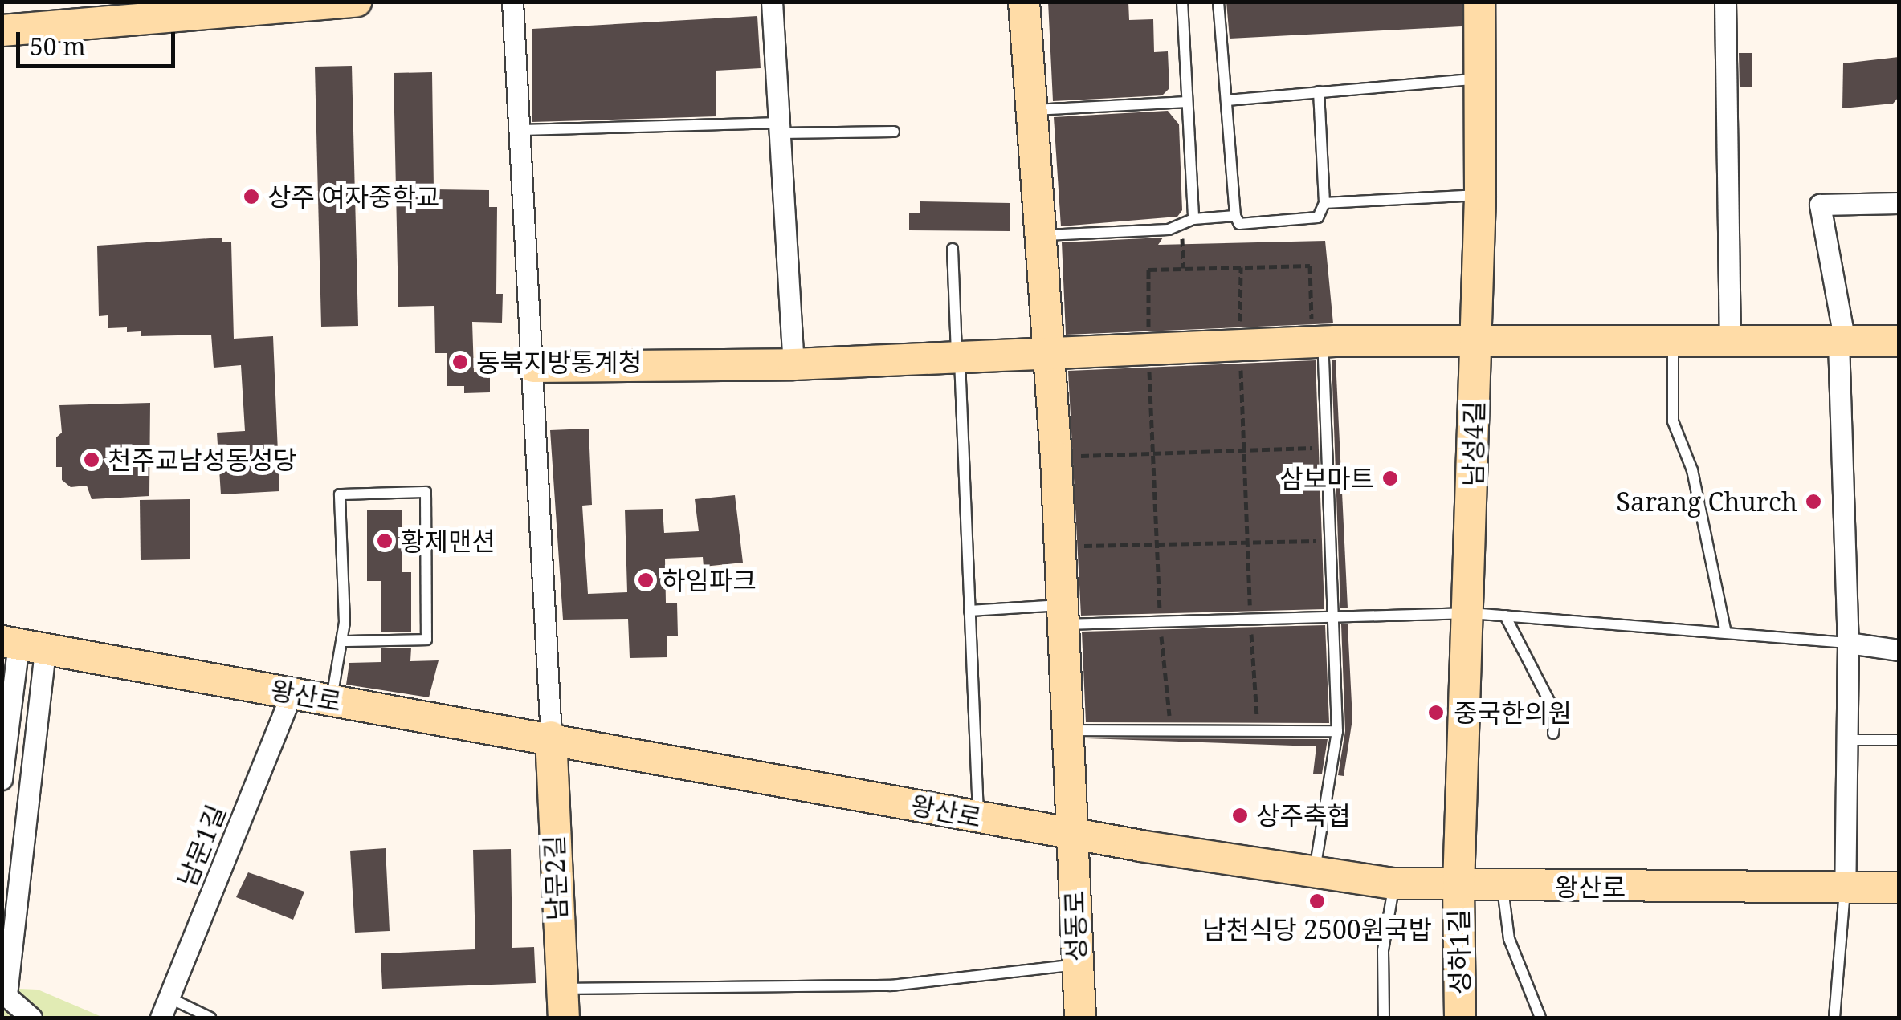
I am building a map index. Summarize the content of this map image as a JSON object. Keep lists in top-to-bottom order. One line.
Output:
{"streets":{"street":["남성4길","왕산로","남문1길","남문2길","성동로","성하1길"]},"crossings":[["남성4길","왕산로"],["남성4길","성하1길"],["왕산로","남문1길"],["왕산로","남문2길"],["왕산로","성동로"],["왕산로","성하1길"]],"places":["상주 여자중학교","동북지방통계청","천주교남성동성당","삼보마트","Sarang Church","황제맨션","하임파크","중국한의원","상주축협","남천식당 2500원국밥"],"scale_bar":"50 m"}
